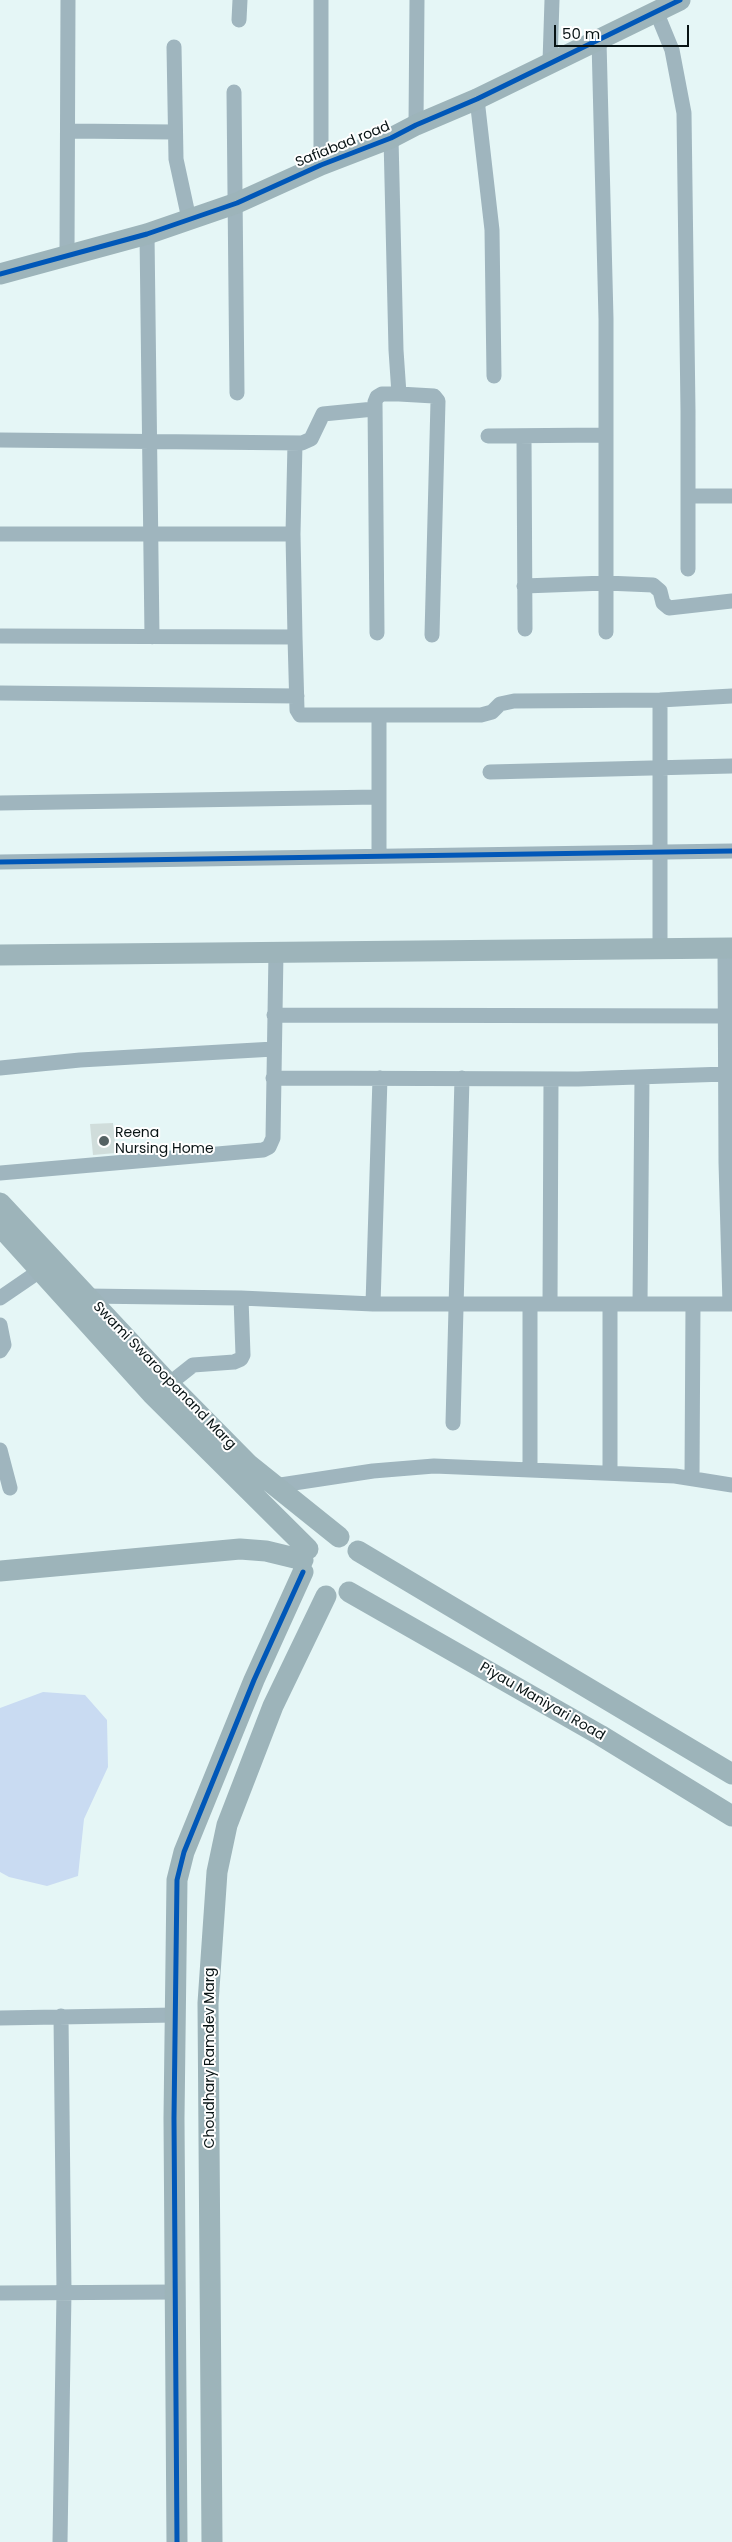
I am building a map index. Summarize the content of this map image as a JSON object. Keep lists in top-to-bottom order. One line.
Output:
{"streets":{"street":["Safiabad road","Swami Swaroopanand Marg","Piyau Maniyari Road","Choudhary Ramdev Marg"]},"crossings":[["Swami Swaroopanand Marg","Piyau Maniyari Road"],["Swami Swaroopanand Marg","Choudhary Ramdev Marg"],["Piyau Maniyari Road","Choudhary Ramdev Marg"]],"places":["Reena Nursing Home"],"scale_bar":"50 m"}
